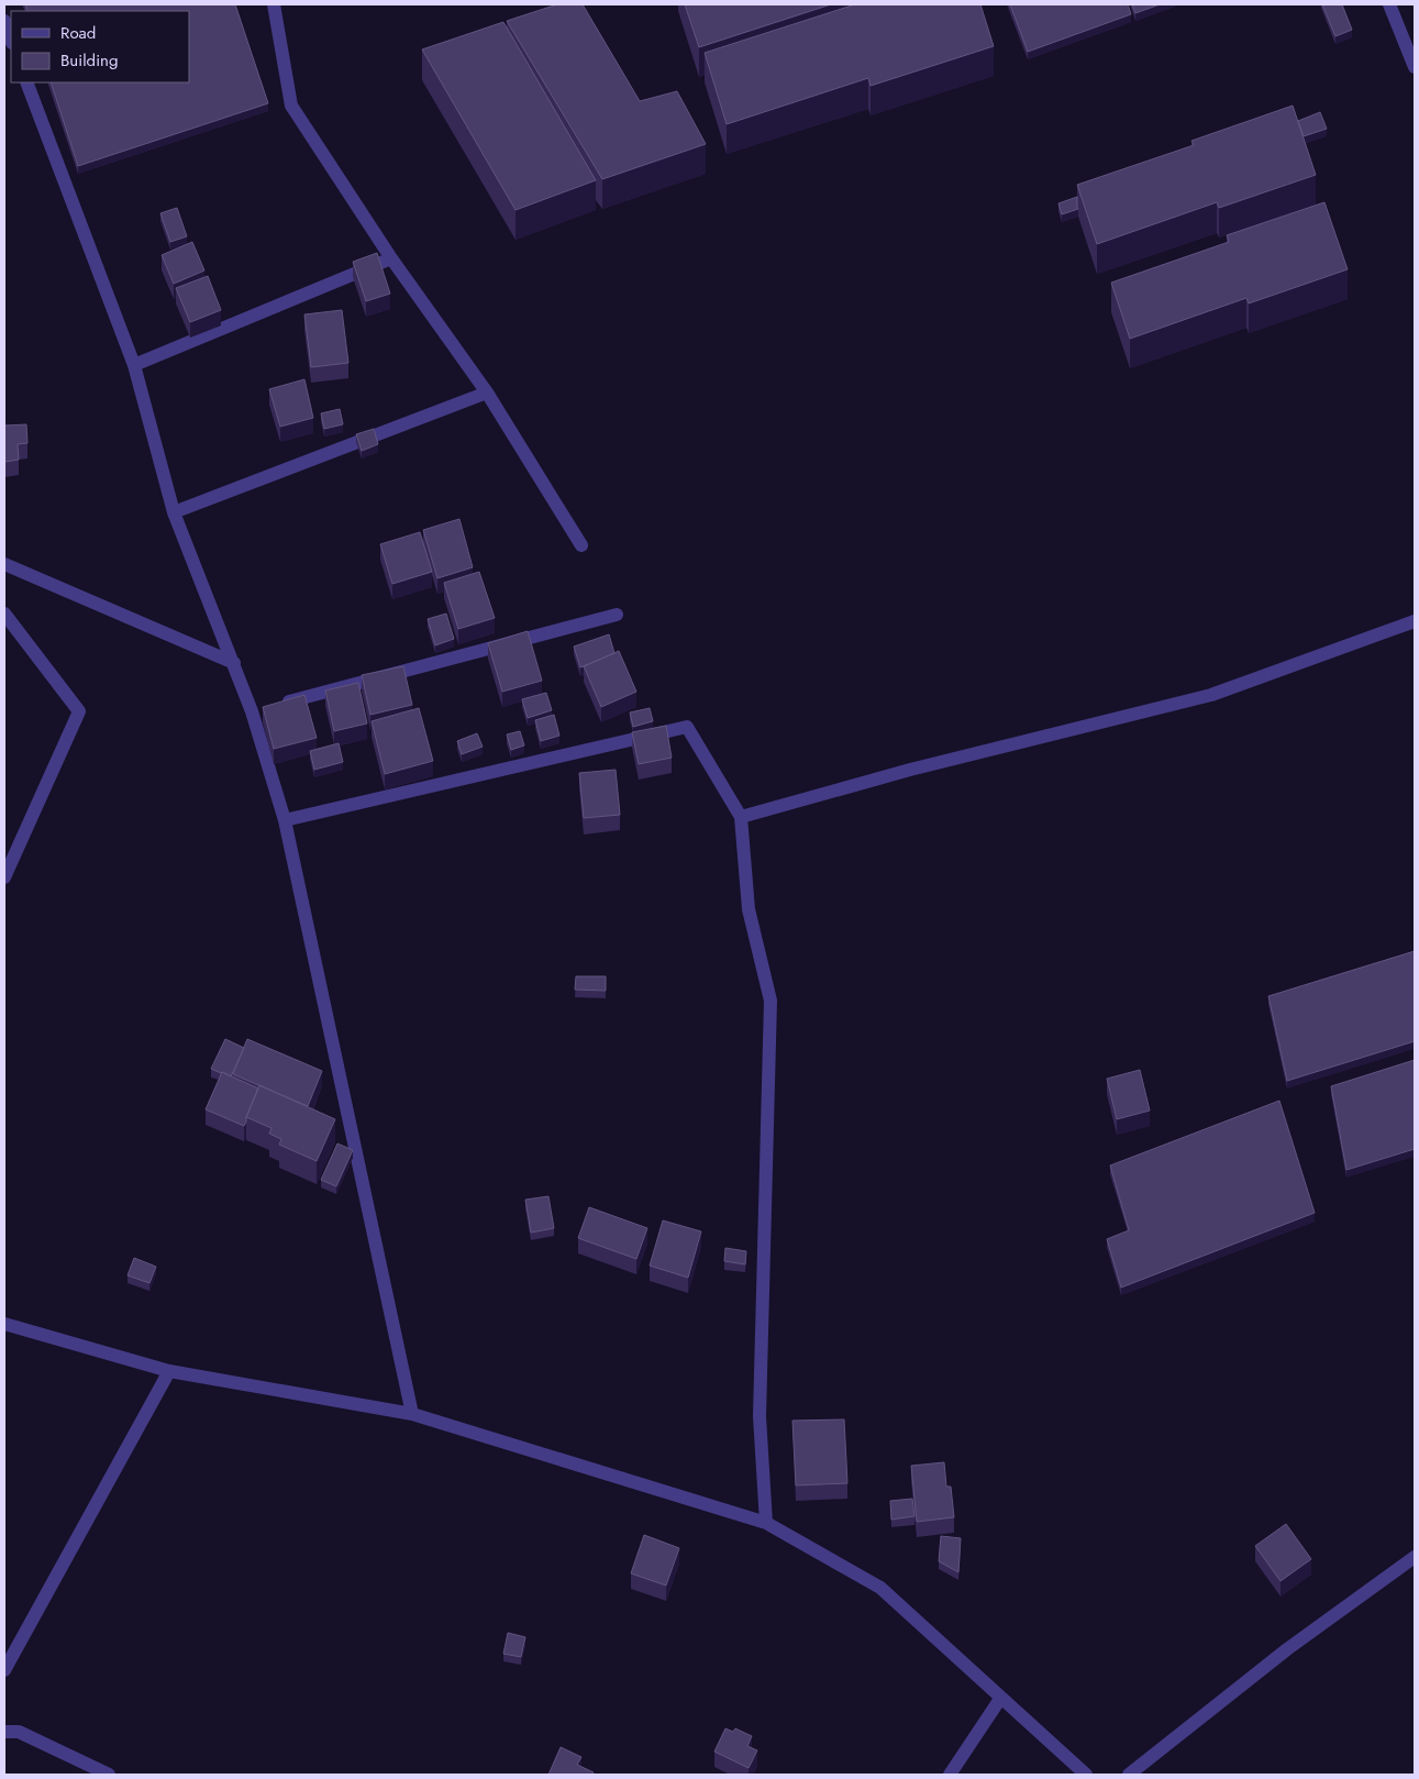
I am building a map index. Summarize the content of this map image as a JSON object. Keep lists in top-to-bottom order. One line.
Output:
{"legend":["Road","Building"]}
